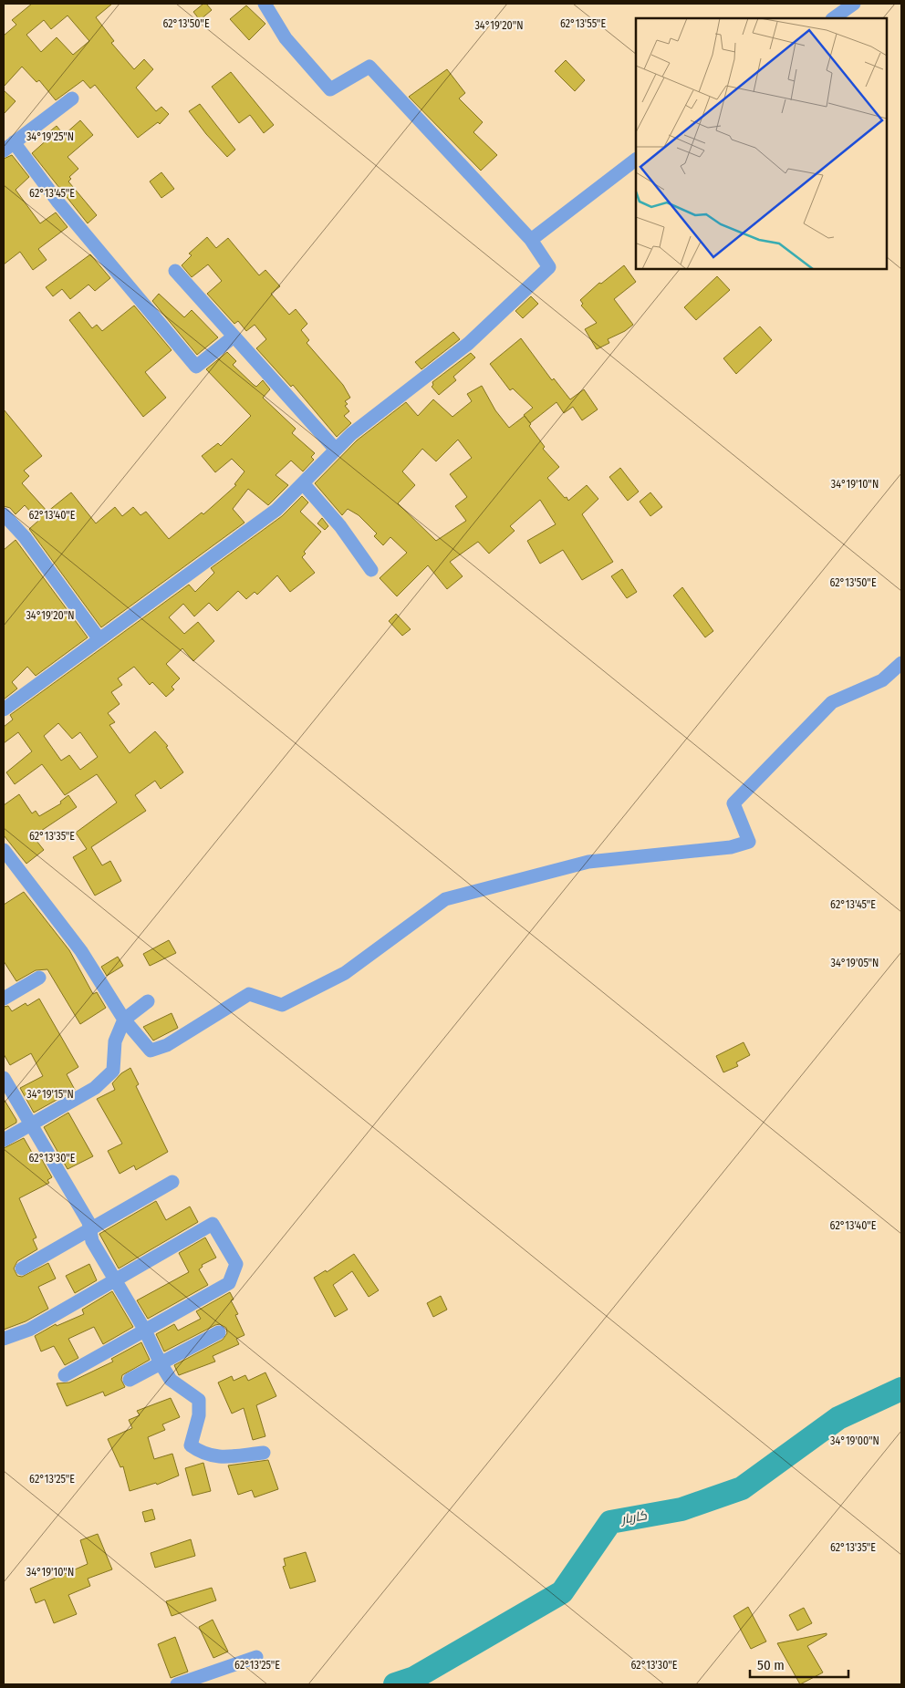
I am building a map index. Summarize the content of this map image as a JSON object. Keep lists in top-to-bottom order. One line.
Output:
{"water":["کاربار"],"scale_bar":"50 m","coordinates":["62°13'50\"E","62°13'55\"E","34°19'20\"N","34°19'25\"N","62°13'45\"E","34°19'10\"N","62°13'40\"E","62°13'35\"E","34°19'05\"N","34°19'15\"N","62°13'30\"E","34°19'00\"N","62°13'25\"E"]}
